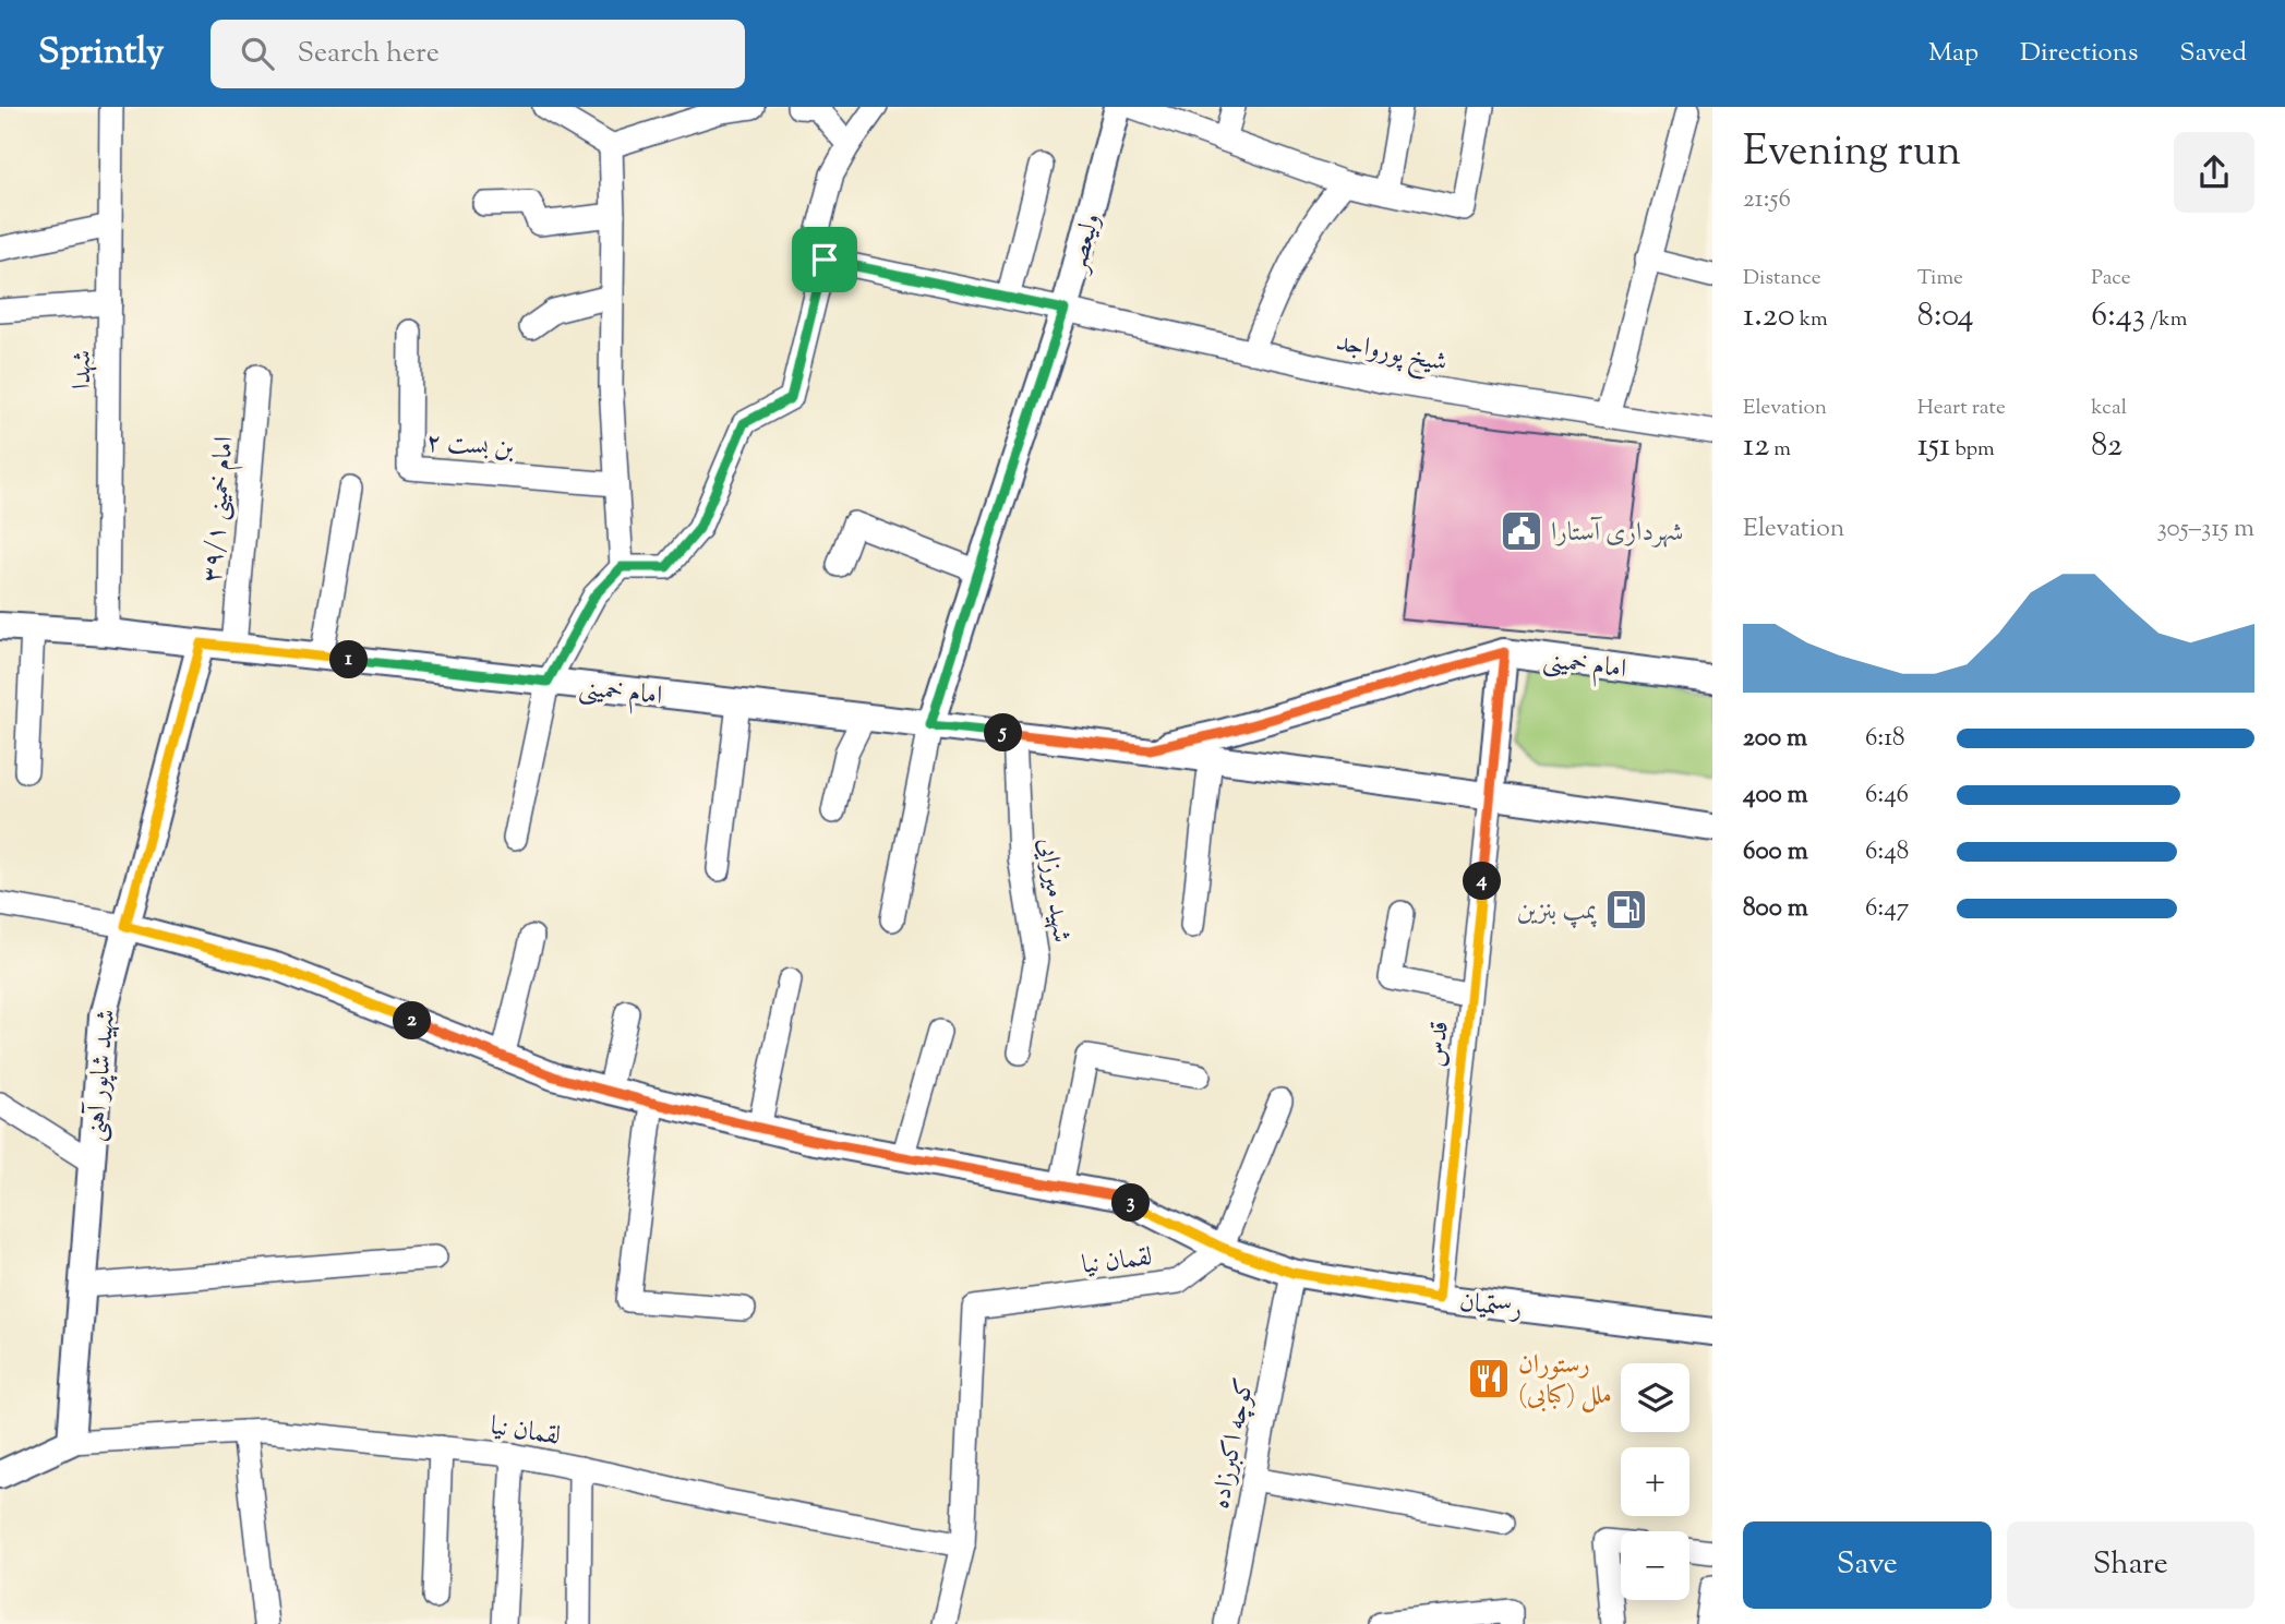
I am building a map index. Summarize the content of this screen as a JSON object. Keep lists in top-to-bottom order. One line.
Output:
{"streets":{"street":["ولیعصر","شیخ پورواجد","شهدا","بن بست ۲","امام خمینی ۳۹/۱","امام خمینی","شهید میرزایی","قدس","شهید شاپور آهنی","لقمان نیا","رستمیان","کوچه اکبرزاده"]},"crossings":[["ولیعصر","شیخ پورواجد"],["ولیعصر","امام خمینی"],["شهدا","امام خمینی"],["امام خمینی ۳۹/۱","امام خمینی"],["امام خمینی","شهید میرزایی"],["امام خمینی","قدس"],["امام خمینی","شهید شاپور آهنی"],["قدس","رستمیان"],["شهید شاپور آهنی","لقمان نیا"],["شهید شاپور آهنی","رستمیان"],["لقمان نیا","رستمیان"],["رستمیان","کوچه اکبرزاده"]],"places":{"public building":["شهرداری آستارا"],"fuel station":["پمپ بنزین"],"restaurant":["رستوران ملل (کبابی)"]},"page":{"header":"Sprintly","search":"Search here","nav":["Map","Directions","Saved"],"heading":["Evening run","21:56"],"stats":[["Distance","1.20 km"],["Time","8:04"],["Pace","6:43 /km"],["Elevation","12 m"],["Heart rate","151 bpm"],["kcal","82"]],"chart":["Elevation","305–315 m"],"pins":["1","5","4","2","3"],"list":[{"name":"200 m","note":"6:18"},{"name":"400 m","note":"6:46"},{"name":"600 m","note":"6:48"},{"name":"800 m","note":"6:47"}],"map_buttons":["+","−"],"buttons":["Save","Share"]}}
